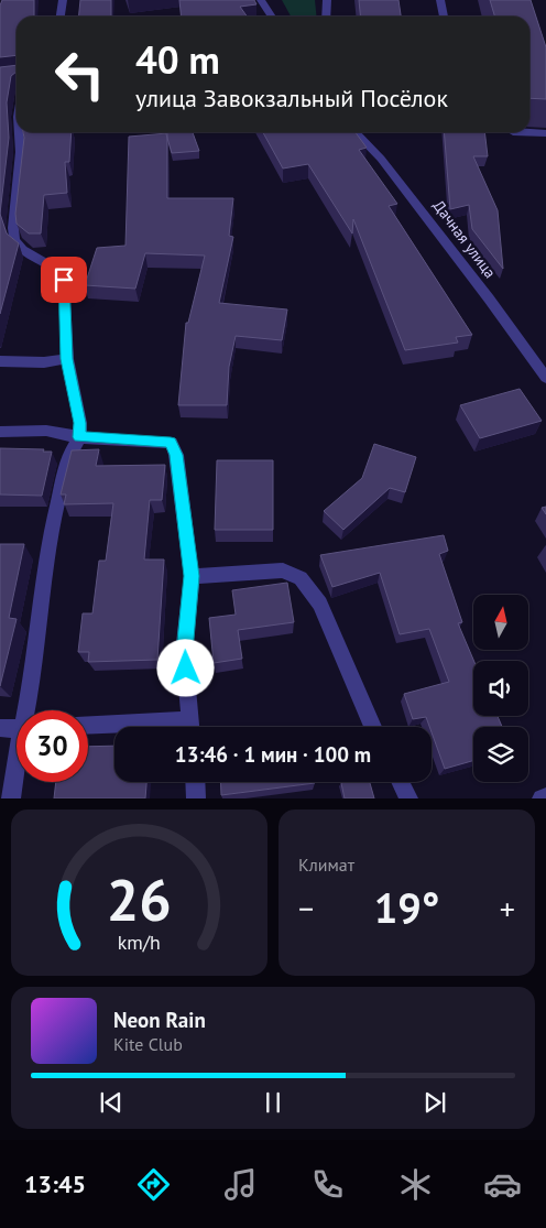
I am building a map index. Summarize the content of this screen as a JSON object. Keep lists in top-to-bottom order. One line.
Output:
{"streets":{"street":["Дачная улица"]},"north":"top","page":{"turn":["40 m","улица Завокзальный Посёлок"],"limit":"30","trip":"13:46 · 1 мин · 100 m","tile":"Климат","heat":["−","19°","+"],"song":["Neon Rain","Kite Club"],"tabs":"13:45","gauge":["26","km/h"]}}
